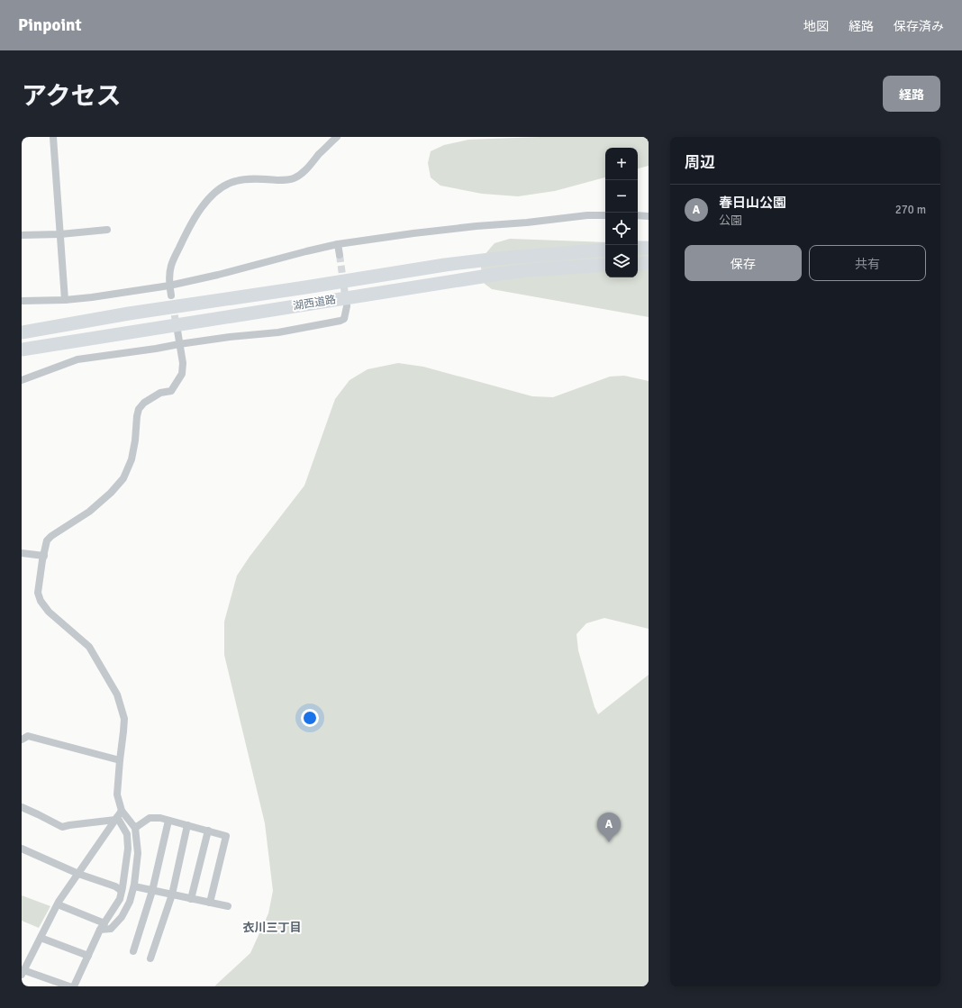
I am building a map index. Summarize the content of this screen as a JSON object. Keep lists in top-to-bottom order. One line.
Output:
{"streets":{"highway":["湖西道路"]},"districts":["衣川三丁目"],"page":{"header":"Pinpoint","nav":["地図","経路","保存済み"],"title":"アクセス","buttons":["経路",["保存","共有"]],"heading":"周辺","map_buttons":["+","−"],"list":[{"mark":"A","name":"春日山公園","note":"公園","value":"270 m"}],"pins":"A"}}
